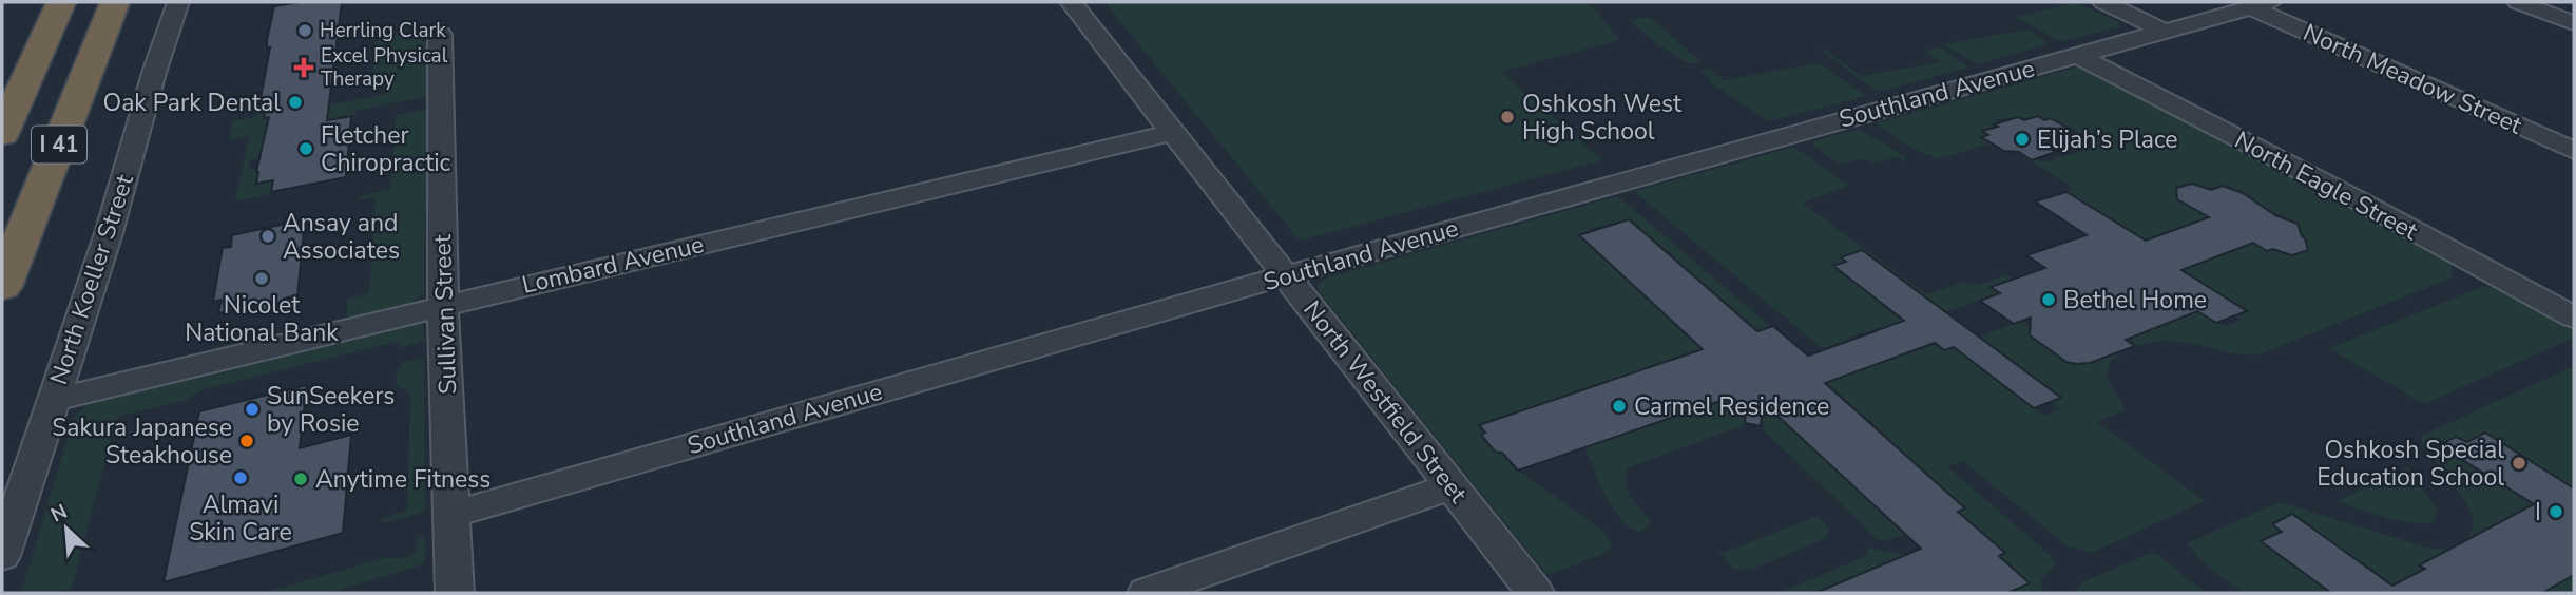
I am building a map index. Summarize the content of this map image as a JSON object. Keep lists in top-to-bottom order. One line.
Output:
{"streets":{"highway":["I 41"],"street":["North Meadow Street","Southland Avenue","North Eagle Street","Lombard Avenue","North Koeller Street","Sullivan Street","North Westfield Street"]},"crossings":[["North Meadow Street","Southland Avenue"],["Southland Avenue","North Eagle Street"],["Southland Avenue","Sullivan Street"],["Southland Avenue","North Westfield Street"],["Lombard Avenue","North Koeller Street"],["Lombard Avenue","Sullivan Street"],["Lombard Avenue","North Westfield Street"]],"places":{"other":["Herrling Clark","Oak Park Dental","Oshkosh West High School","Elijah’s Place","Fletcher Chiropractic","Ansay and Associates","Nicolet National Bank","Bethel Home","Carmel Residence","SunSeekers by Rosie","Sakura Japanese Steakhouse","Oshkosh Special Education School","Almavi Skin Care","Anytime Fitness","I"],"health":["Excel Physical Therapy"]},"north":"top left"}
